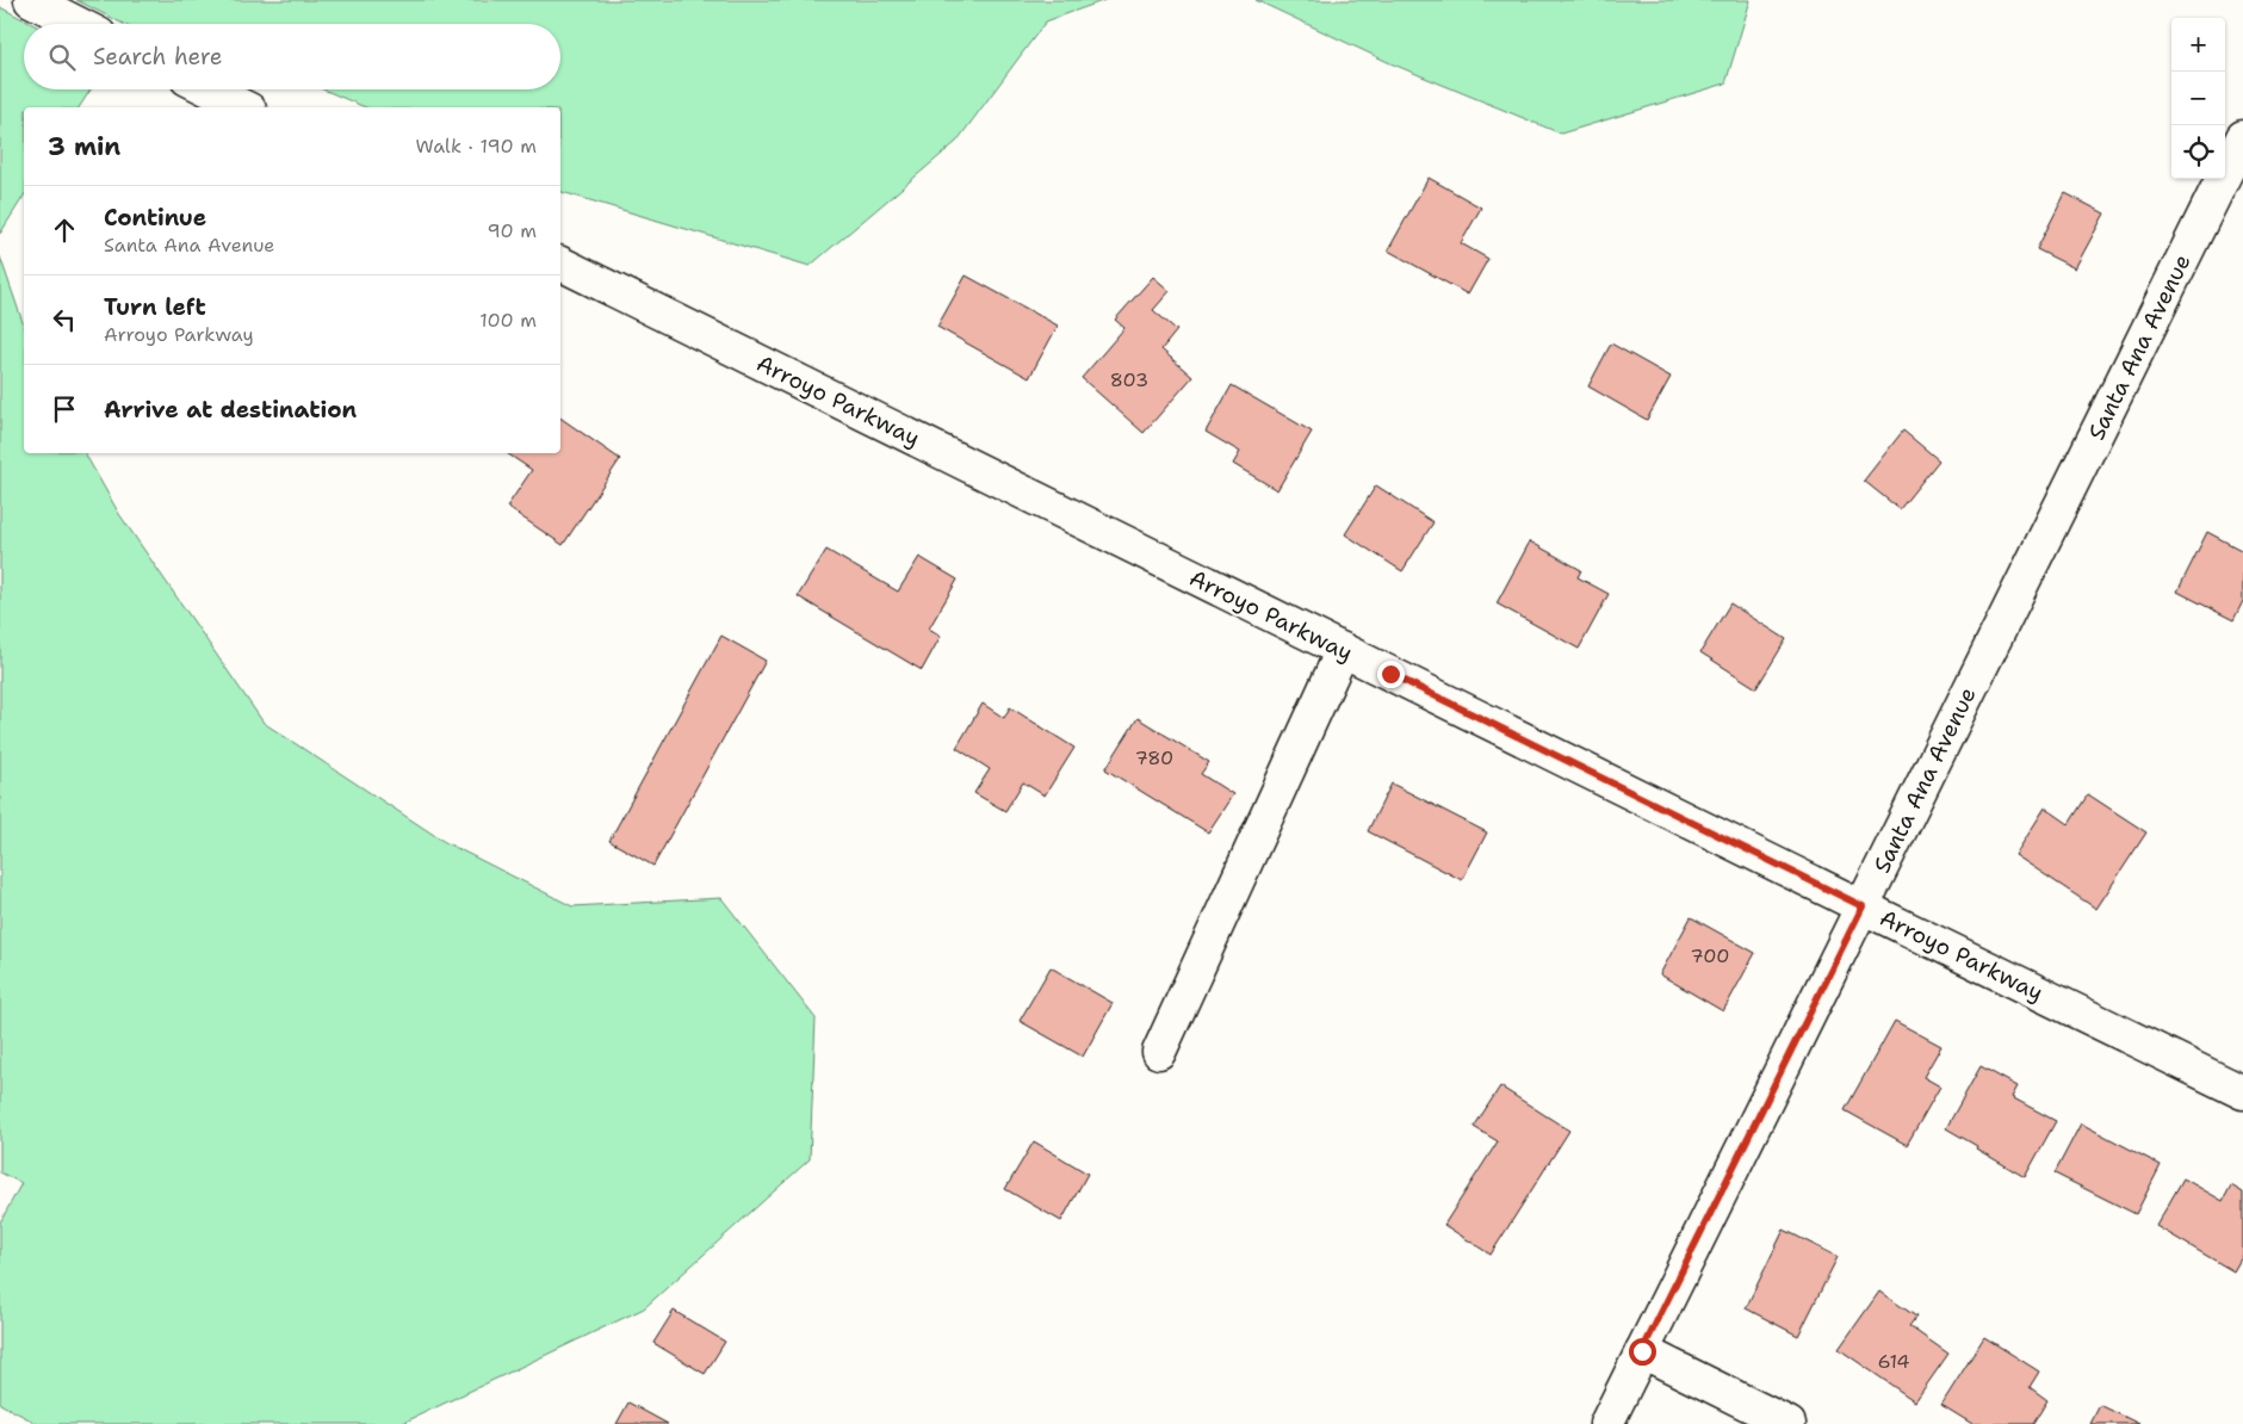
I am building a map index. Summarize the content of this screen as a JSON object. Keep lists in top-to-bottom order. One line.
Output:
{"streets":{"street":["Santa Ana Avenue","Arroyo Parkway"]},"crossings":[["Santa Ana Avenue","Arroyo Parkway"]],"house_numbers":["803","780","700","614"],"page":{"map_buttons":["+","−"],"search":"Search here","heading":["3 min","Walk · 190 m"],"list":[["Continue","Santa Ana Avenue","90 m"],["Turn left","Arroyo Parkway","100 m"],"Arrive at destination"]}}
